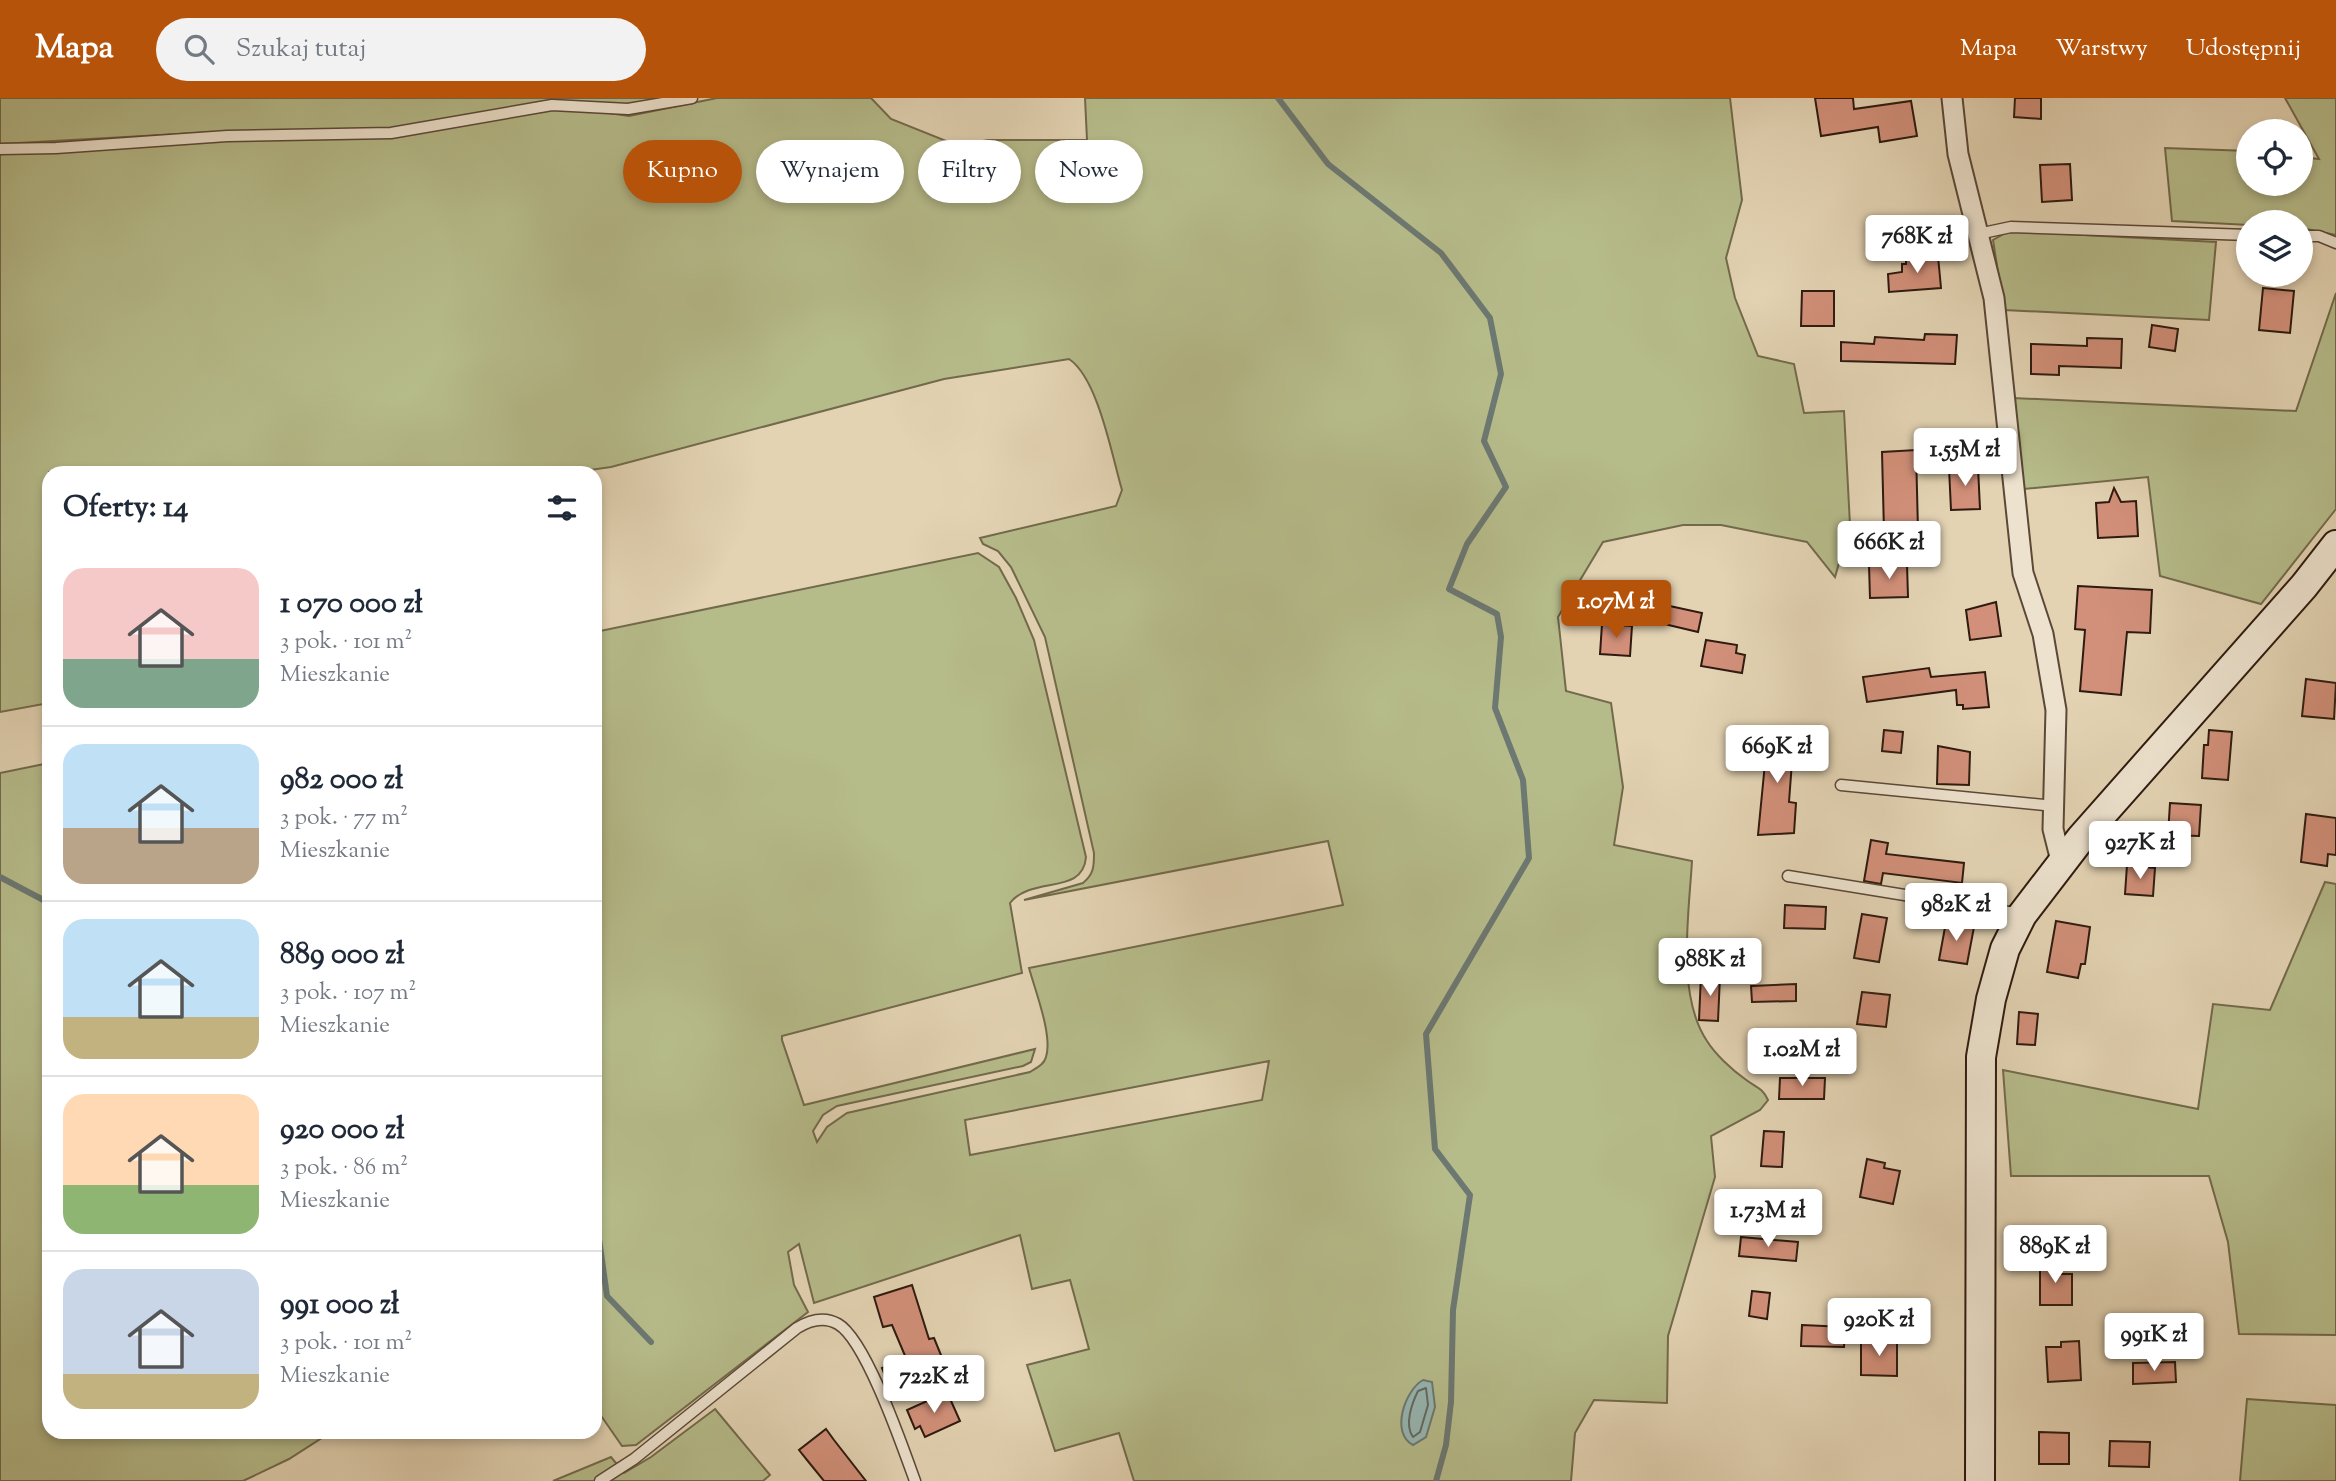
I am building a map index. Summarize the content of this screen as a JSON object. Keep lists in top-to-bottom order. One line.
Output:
{"page":{"header":"Mapa","search":"Szukaj tutaj","nav":["Mapa","Warstwy","Udostępnij"],"chip":["Kupno","Wynajem","Filtry","Nowe"],"price":["768K zł","1.55M zł","666K zł","1.07M zł","669K zł","927K zł","982K zł","988K zł","1.02M zł","1.73M zł","889K zł","920K zł","991K zł","722K zł"],"heading":"Oferty: 14","list":[{"name":"1 070 000 zł","note":"3 pok. · 101 m² · Mieszkanie"},{"name":"982 000 zł","note":"3 pok. · 77 m² · Mieszkanie"},{"name":"889 000 zł","note":"3 pok. · 107 m² · Mieszkanie"},{"name":"920 000 zł","note":"3 pok. · 86 m² · Mieszkanie"},{"name":"991 000 zł","note":"3 pok. · 101 m² · Mieszkanie"}]}}
